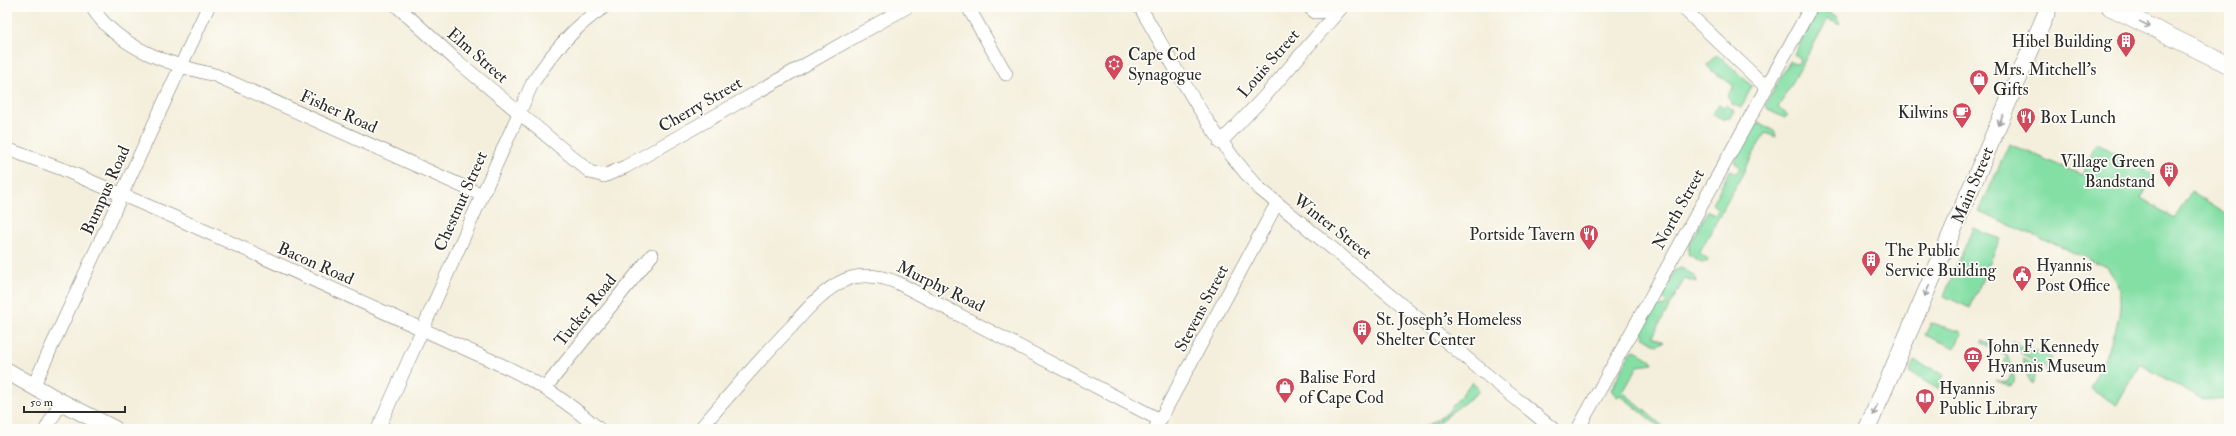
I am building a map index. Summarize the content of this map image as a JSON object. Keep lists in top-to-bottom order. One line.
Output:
{"streets":{"main road":["Main Street"],"street":["Elm Street","Louis Street","Cherry Street","Fisher Road","Bumpus Road","Chestnut Street","North Street","Winter Street","Bacon Road","Murphy Road","Stevens Street","Tucker Road"]},"crossings":[["Elm Street","Cherry Street"],["Elm Street","Chestnut Street"],["Louis Street","Winter Street"],["Cherry Street","Chestnut Street"],["Fisher Road","Bumpus Road"],["Fisher Road","Chestnut Street"],["Bumpus Road","Bacon Road"],["Chestnut Street","Bacon Road"],["Winter Street","Stevens Street"],["Bacon Road","Tucker Road"],["Murphy Road","Stevens Street"]],"one_way":["Main Street"],"places":{"building":["Hibel Building","Village Green Bandstand","The Public Service Building","St. Joseph's Homeless Shelter Center"],"synagogue":["Cape Cod Synagogue"],"shop":["Mrs. Mitchell's Gifts","Balise Ford of Cape Cod"],"cafe":["Kilwins"],"restaurant":["Box Lunch","Portside Tavern"],"public building":["Hyannis Post Office"],"museum":["John F. Kennedy Hyannis Museum"],"library":["Hyannis Public Library"]},"scale_bar":"50 m"}
